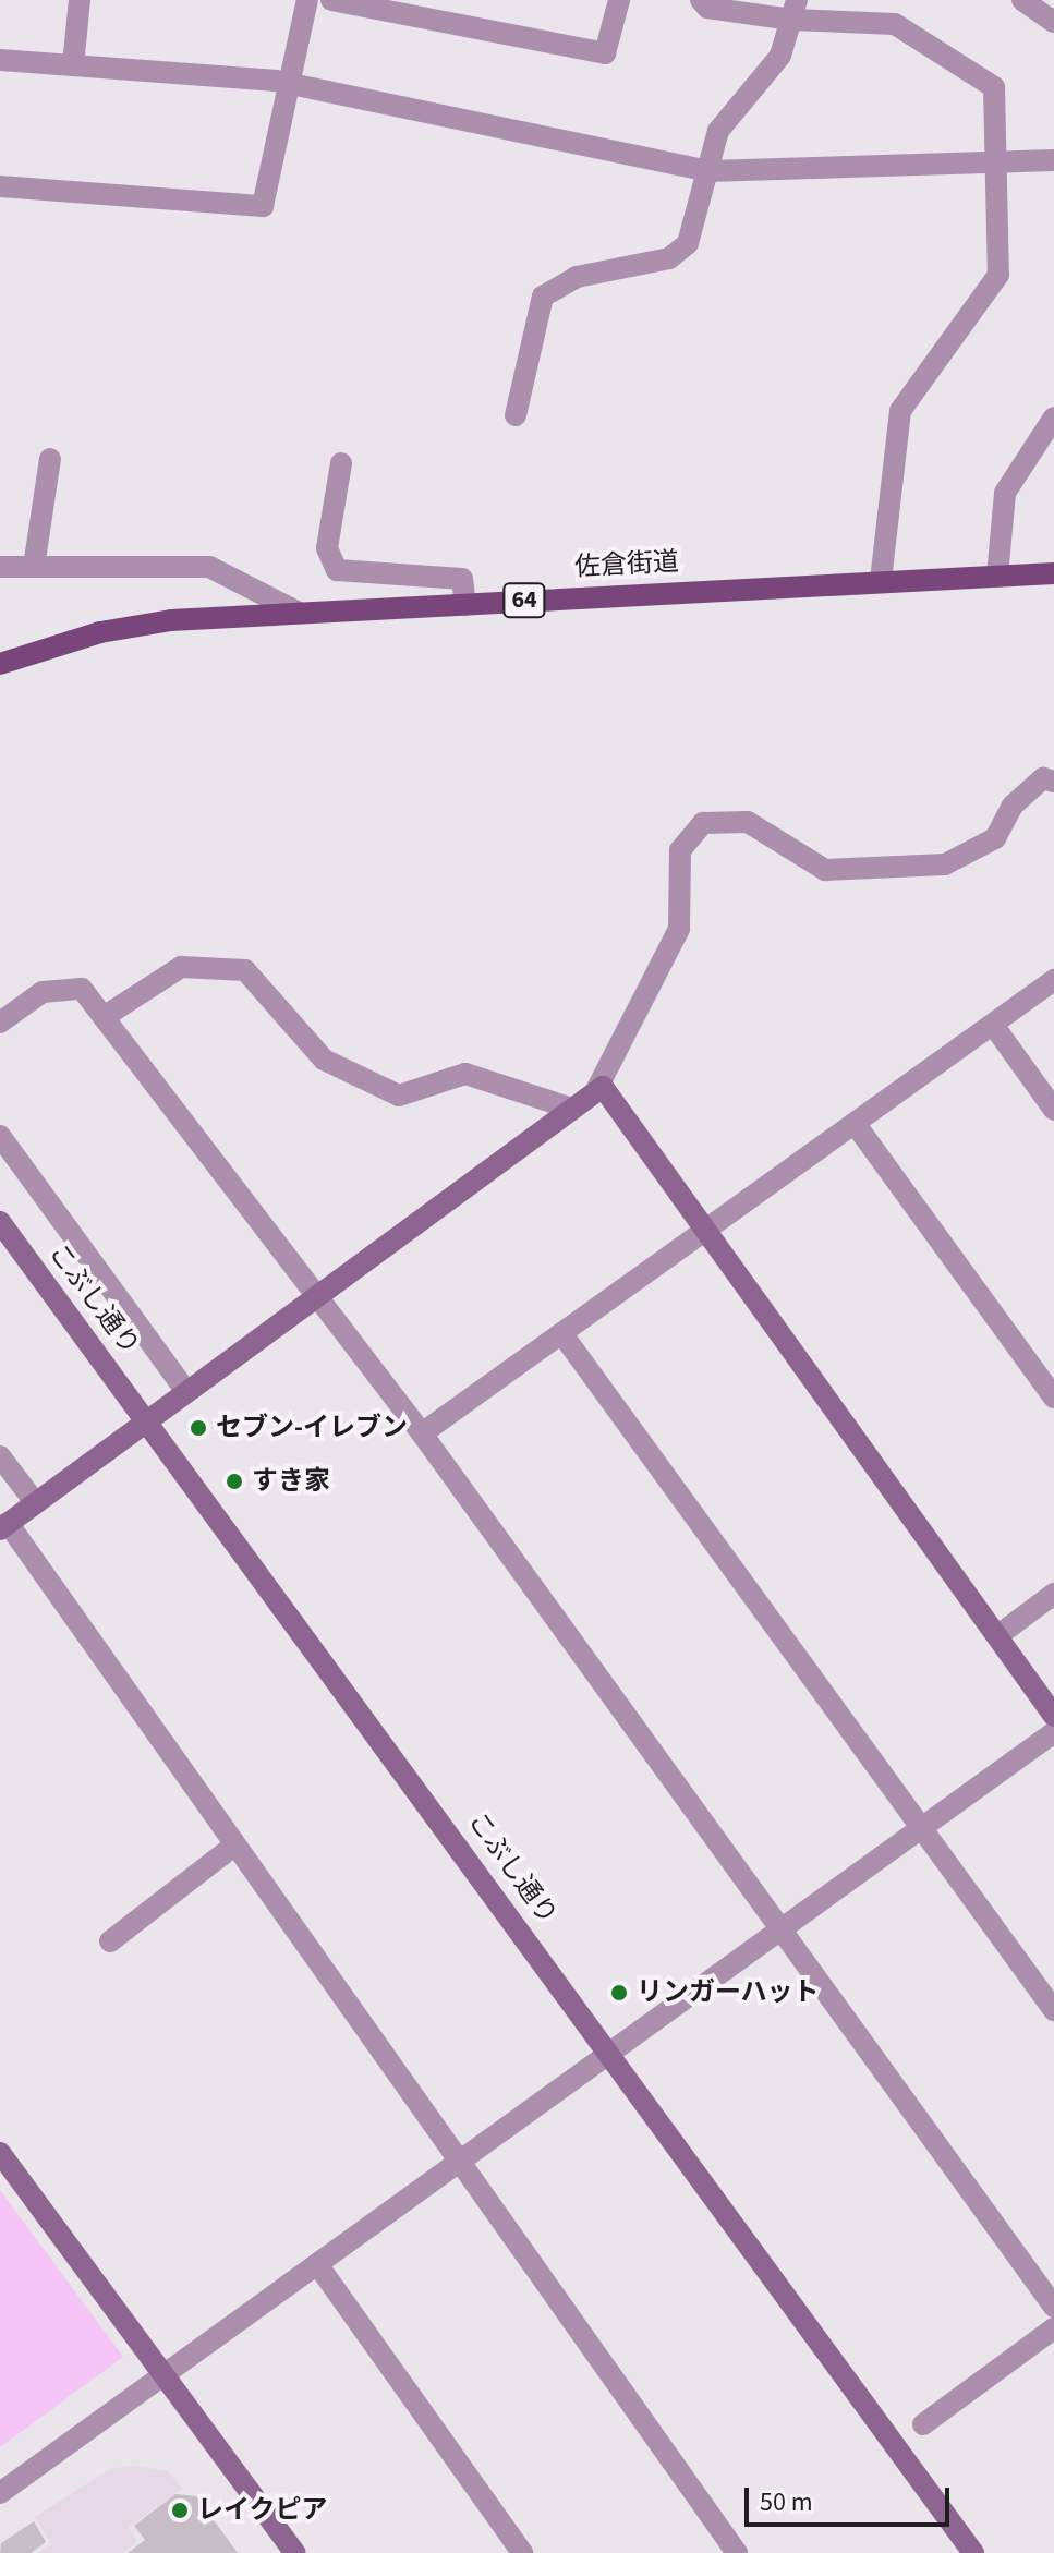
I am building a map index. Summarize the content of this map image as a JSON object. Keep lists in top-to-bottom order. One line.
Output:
{"streets":{"main road":["佐倉街道","64"],"street":["こぶし通り"]},"places":["セブン-イレブン","すき家","リンガーハット","レイクピア"],"scale_bar":"50 m"}
